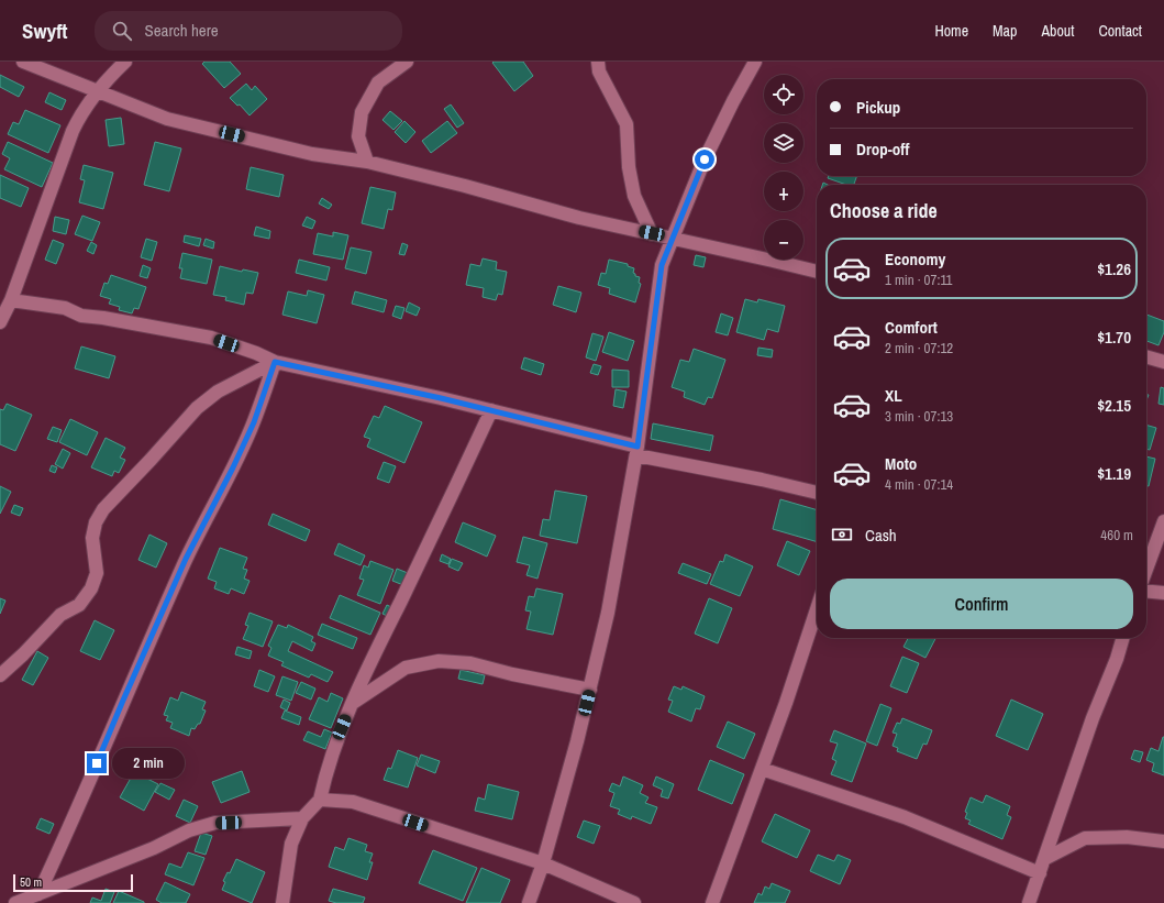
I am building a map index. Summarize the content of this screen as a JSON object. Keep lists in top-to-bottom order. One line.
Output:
{"scale_bar":"50 m","page":{"header":"Swyft","search":"Search here","nav":["Home","Map","About","Contact"],"map_buttons":["+","−"],"banner":["Pickup","Drop-off"],"heading":"Choose a ride","list":[{"name":"Economy","note":"1 min · 07:11","value":"$1.26"},{"name":"Comfort","note":"2 min · 07:12","value":"$1.70"},{"name":"XL","note":"3 min · 07:13","value":"$2.15"},{"name":"Moto","note":"4 min · 07:14","value":"$1.19"}],"pay":["Cash","460 m"],"buttons":"Confirm","bubble":"2 min","scale":"50 m"}}
